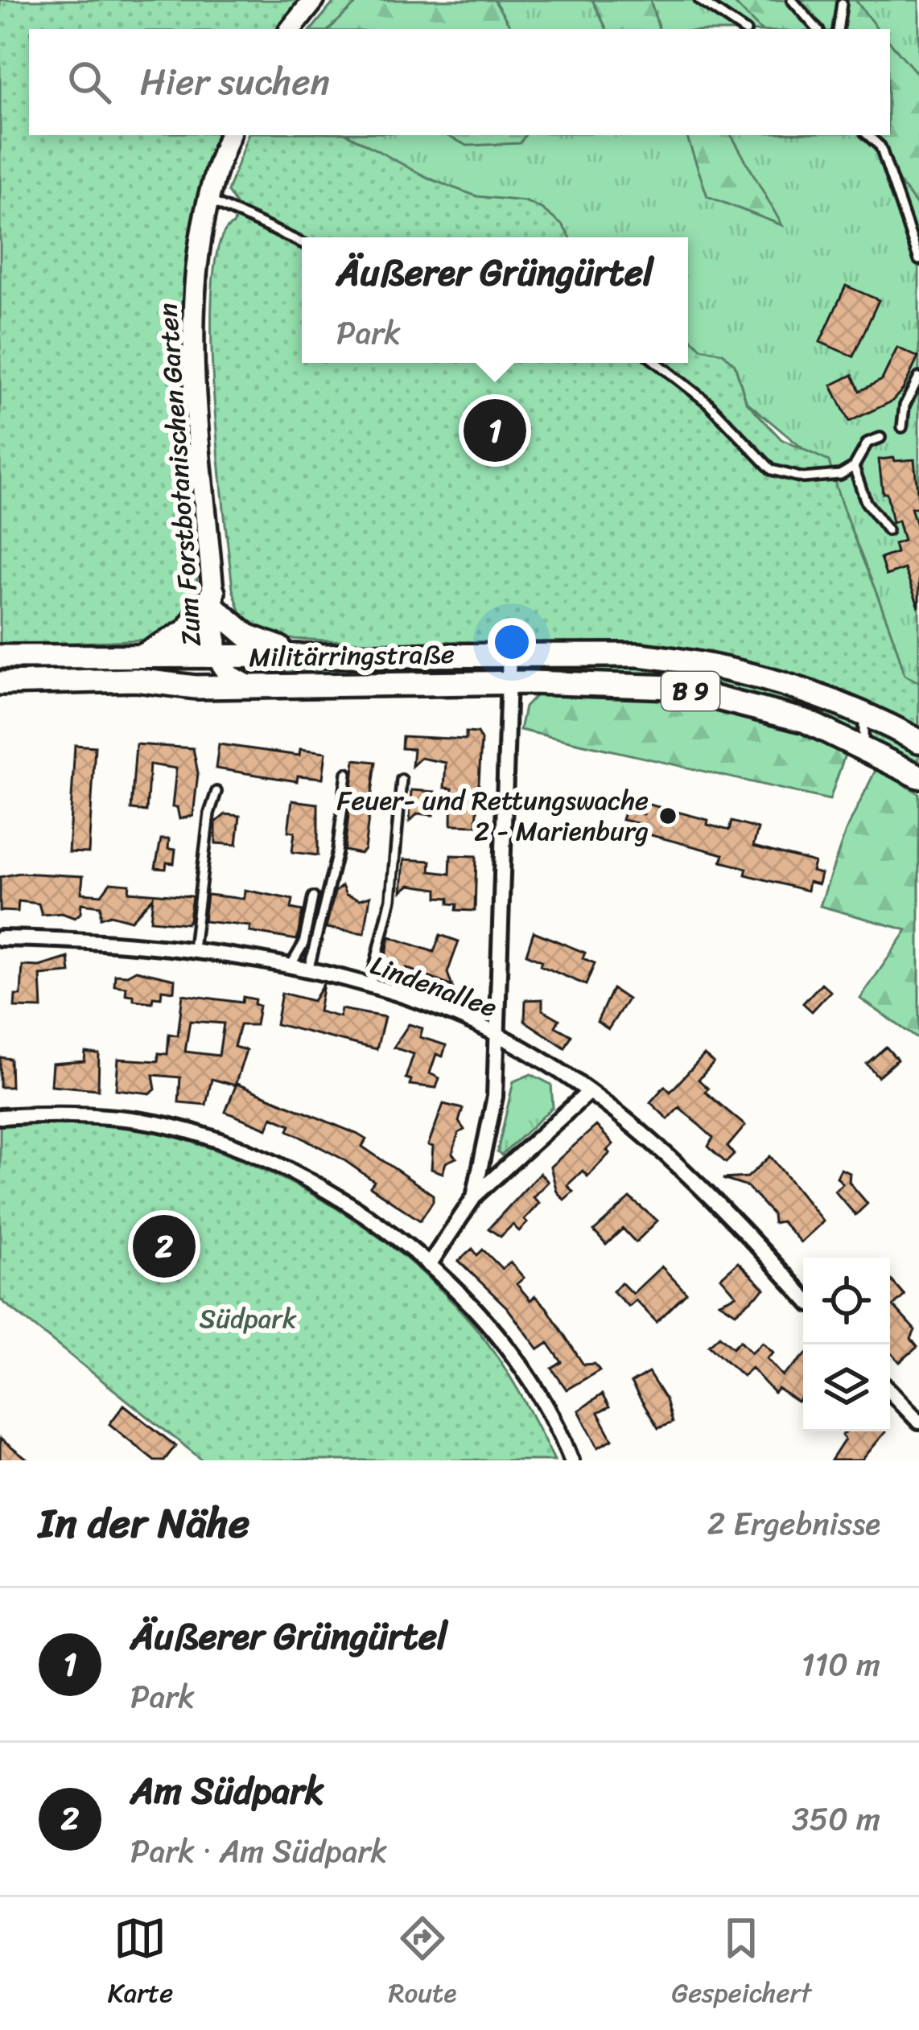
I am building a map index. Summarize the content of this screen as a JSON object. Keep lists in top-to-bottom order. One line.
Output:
{"streets":{"main road":["Zum Forstbotanischen Garten","Militärringstraße","B 9"],"street":["Lindenallee"]},"crossings":[["Zum Forstbotanischen Garten","Militärringstraße"],["Zum Forstbotanischen Garten","B 9"],["Militärringstraße","B 9"]],"parks":["Südpark"],"places":["Feuer- und Rettungswache 2 - Marienburg"],"page":{"search":"Hier suchen","popup":["Äußerer Grüngürtel","Park"],"pins":["1","2"],"heading":["In der Nähe","2 Ergebnisse"],"list":[{"mark":"1","name":"Äußerer Grüngürtel","note":"Park","value":"110 m"},{"mark":"2","name":"Am Südpark","note":"Park · Am Südpark","value":"350 m"}],"nav":["Karte","Route","Gespeichert"]}}
